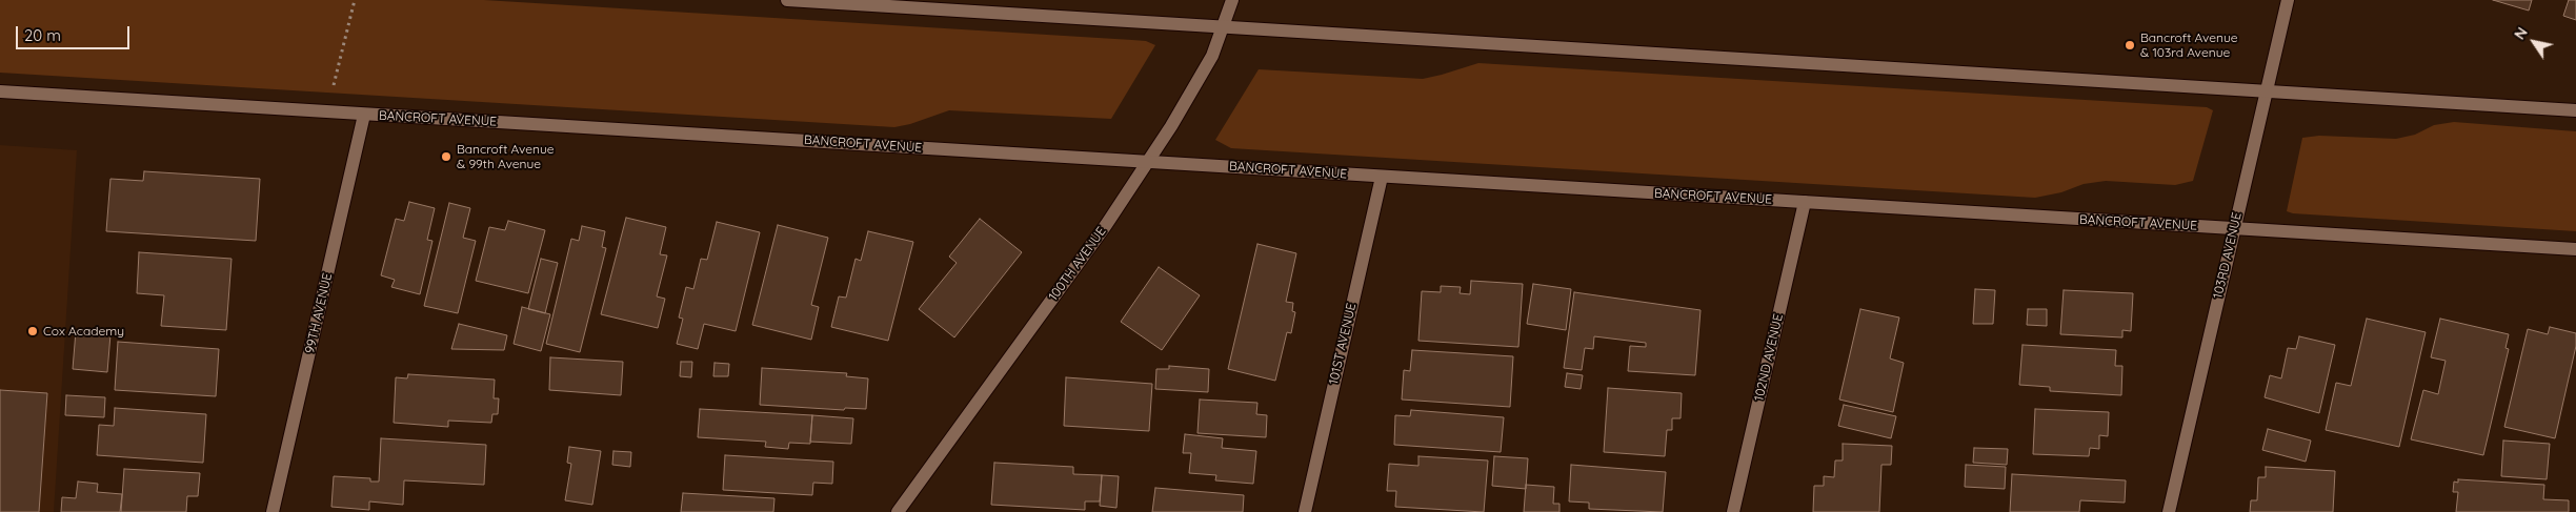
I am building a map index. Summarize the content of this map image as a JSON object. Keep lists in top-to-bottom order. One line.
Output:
{"streets":{"main road":["BANCROFT AVENUE","103RD AVENUE","100TH AVENUE","99TH AVENUE","101ST AVENUE","102ND AVENUE"]},"crossings":[["BANCROFT AVENUE","103RD AVENUE"],["BANCROFT AVENUE","100TH AVENUE"],["BANCROFT AVENUE","99TH AVENUE"],["BANCROFT AVENUE","101ST AVENUE"],["BANCROFT AVENUE","102ND AVENUE"]],"places":["Bancroft Avenue & 103rd Avenue","Bancroft Avenue & 99th Avenue","Cox Academy"],"scale_bar":"20 m","north":"top left"}
